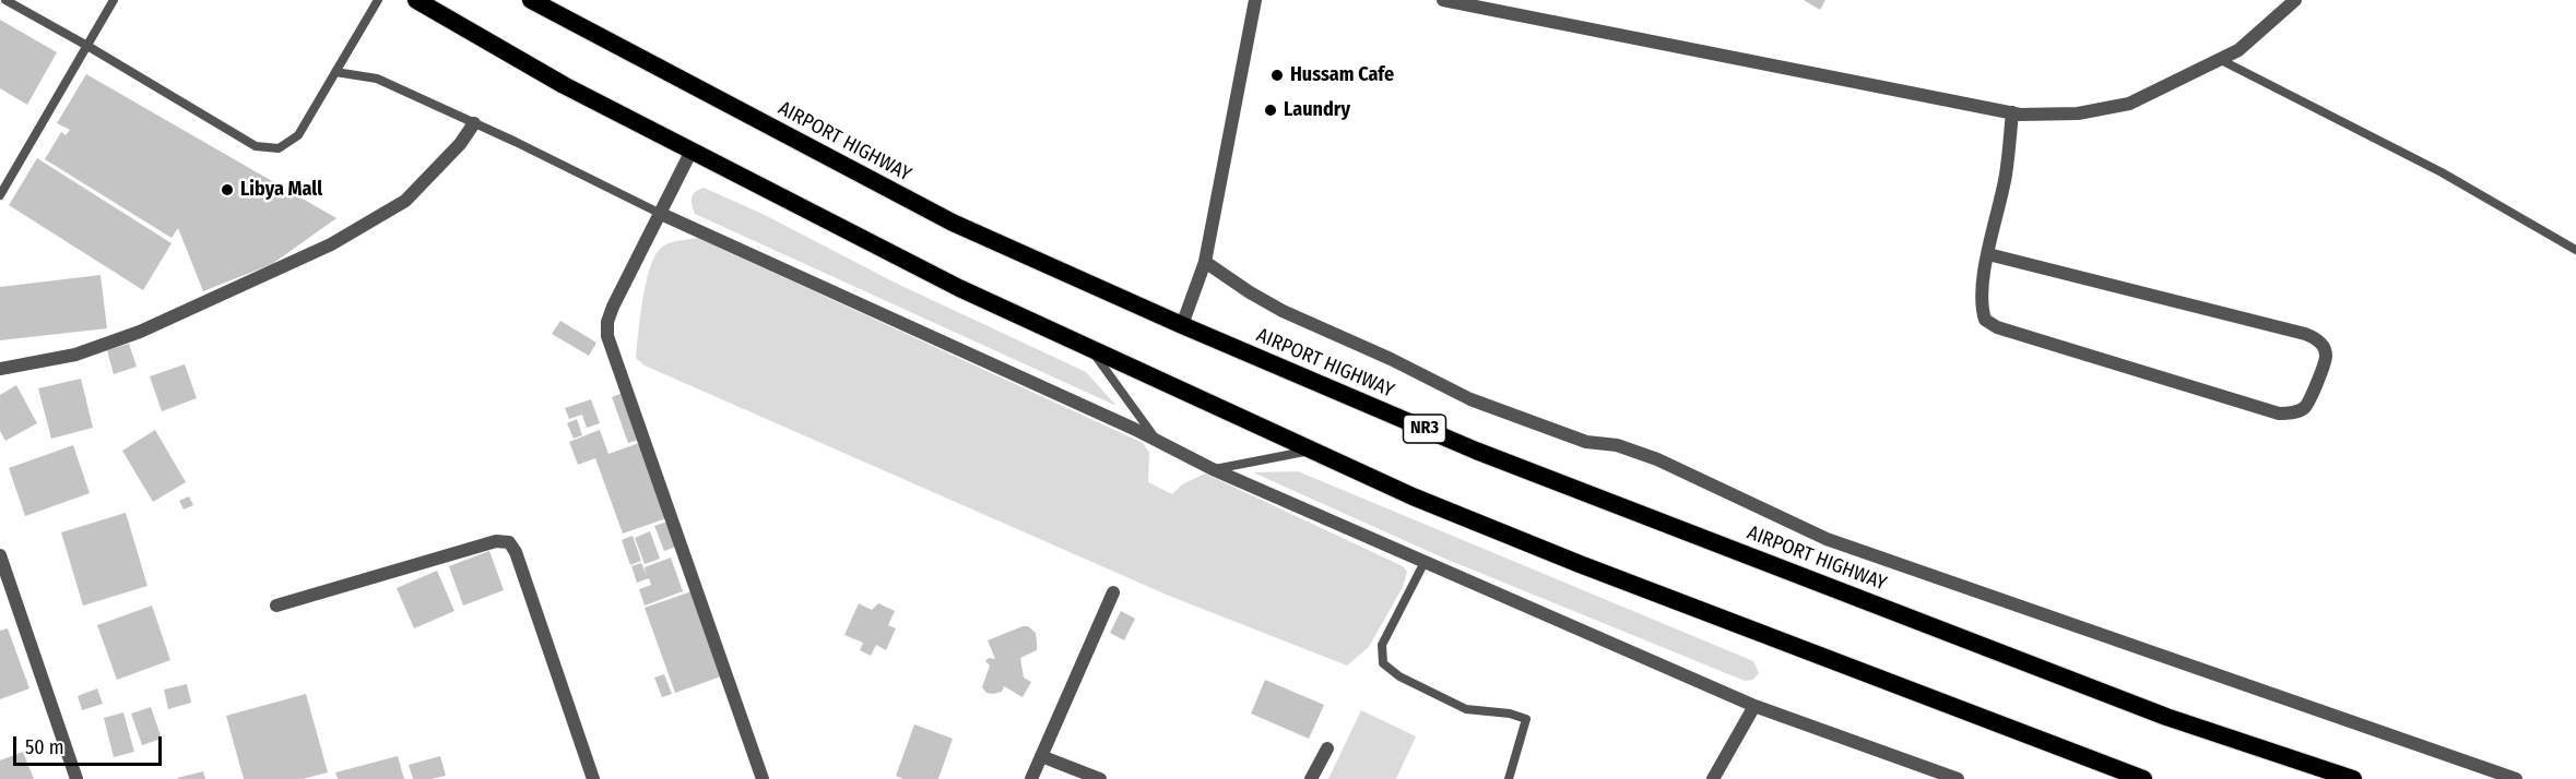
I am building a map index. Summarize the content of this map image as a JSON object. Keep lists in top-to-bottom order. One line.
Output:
{"streets":{"highway":["AIRPORT HIGHWAY","NR3"]},"places":["Hussam Cafe","Laundry","Libya Mall"],"scale_bar":"50 m"}
